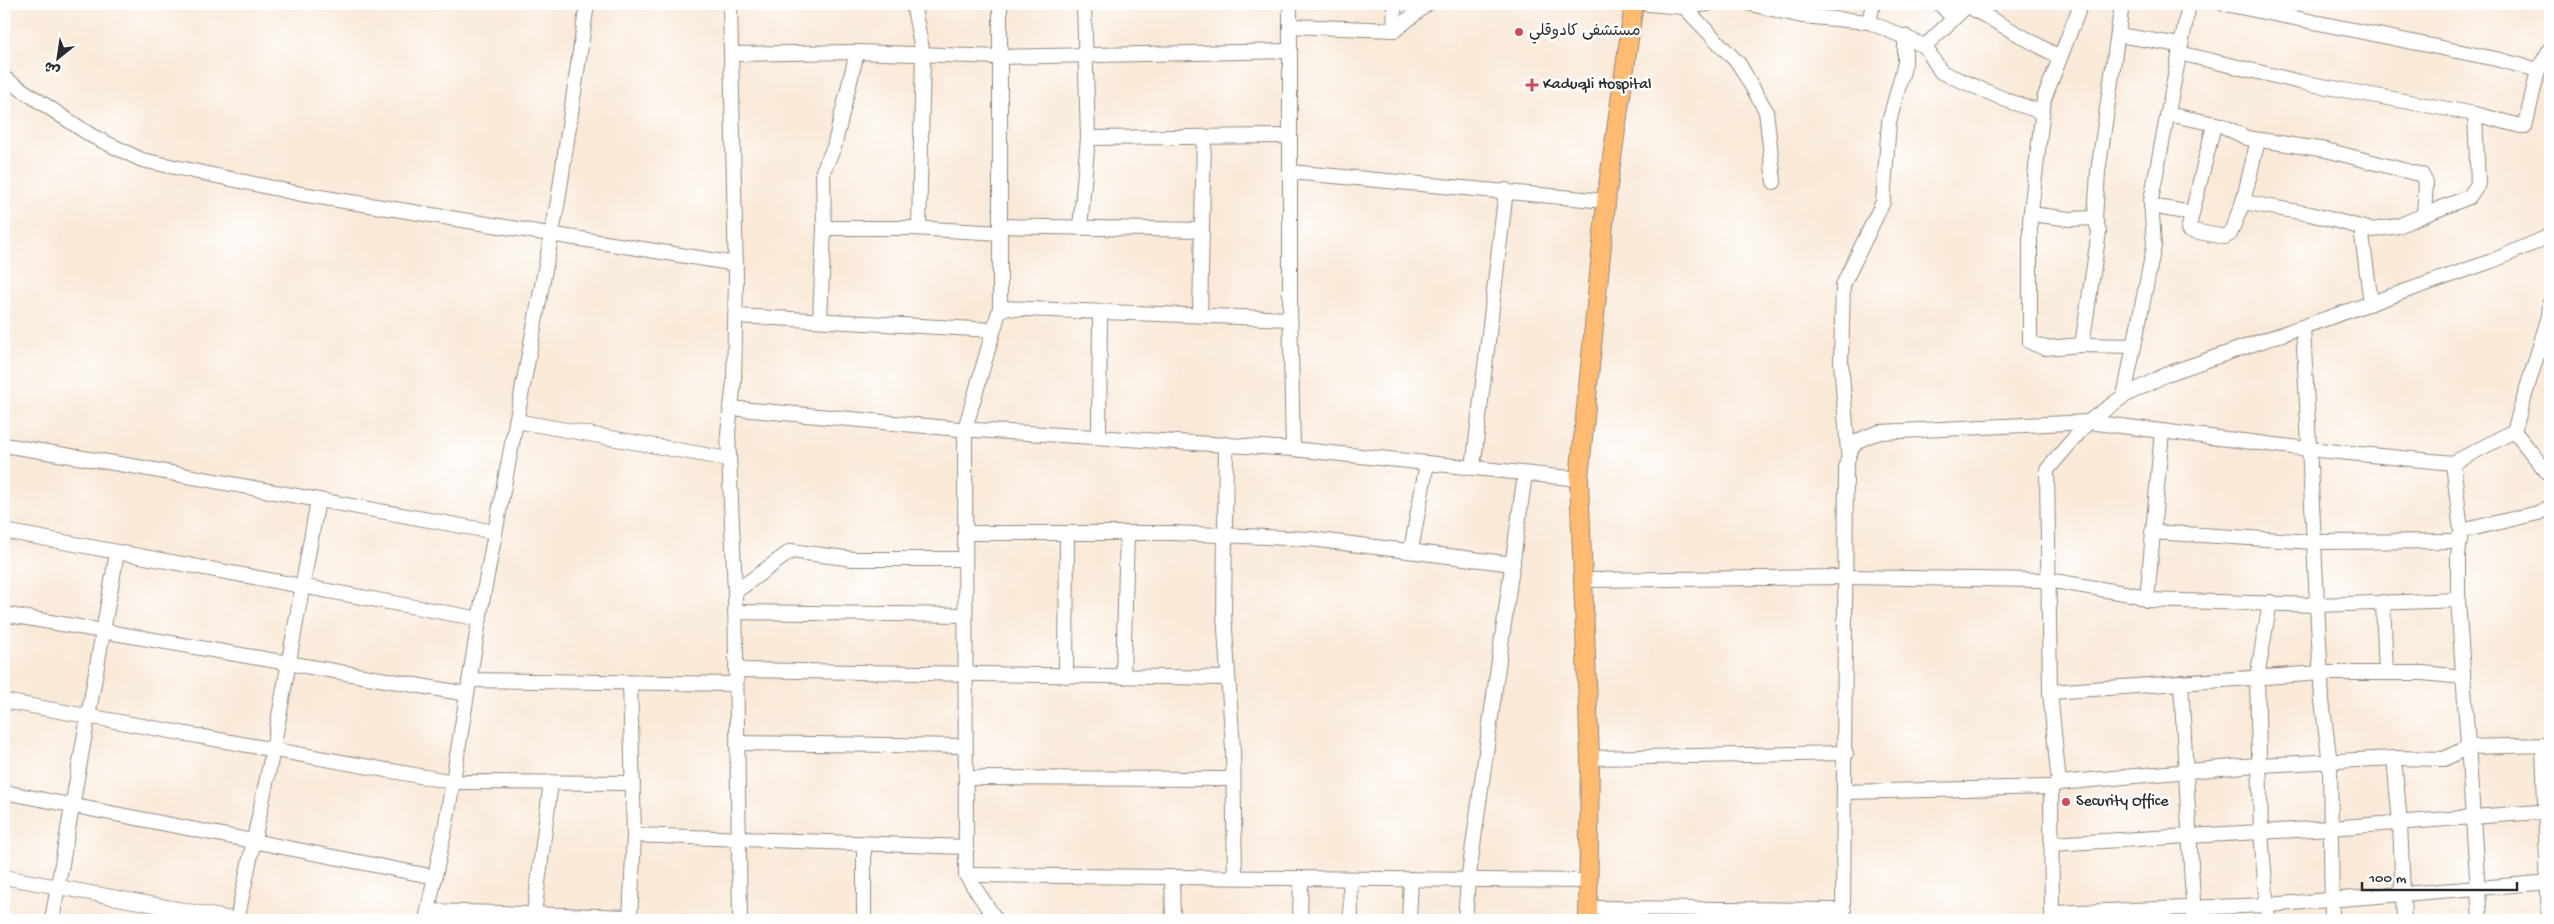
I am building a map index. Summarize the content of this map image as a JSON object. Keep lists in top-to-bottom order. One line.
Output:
{"places":{"other":["مستشفى كادوقلي","Security Office"],"health":["Kaduqli Hospital"]},"scale_bar":"100 m","north":"bottom left"}
